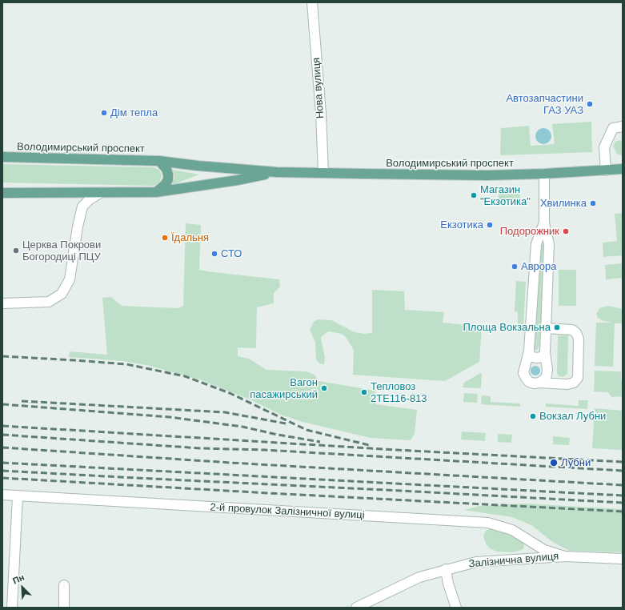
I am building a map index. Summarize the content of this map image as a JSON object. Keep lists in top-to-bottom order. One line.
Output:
{"streets":{"main road":["Володимирський проспект"],"street":["Нова вулиця","2-й провулок Залізничної вулиці","Залізнична вулиця"]},"crossings":[["Нова вулиця","Володимирський проспект"],["2-й провулок Залізничної вулиці","Залізнична вулиця"]],"places":["Автозапчастини ГАЗ УАЗ","Дім тепла","Магазин \"Екзотика\"","Хвилинка","Екзотика","Подорожник","Їдальня","Церква Покрови Богородиці ПЦУ","СТО","Аврора","Площа Вокзальна","Вагон пасажирський","Тепловоз 2ТЕ116-813","Вокзал Лубни","Лубни"],"north":"top left"}
